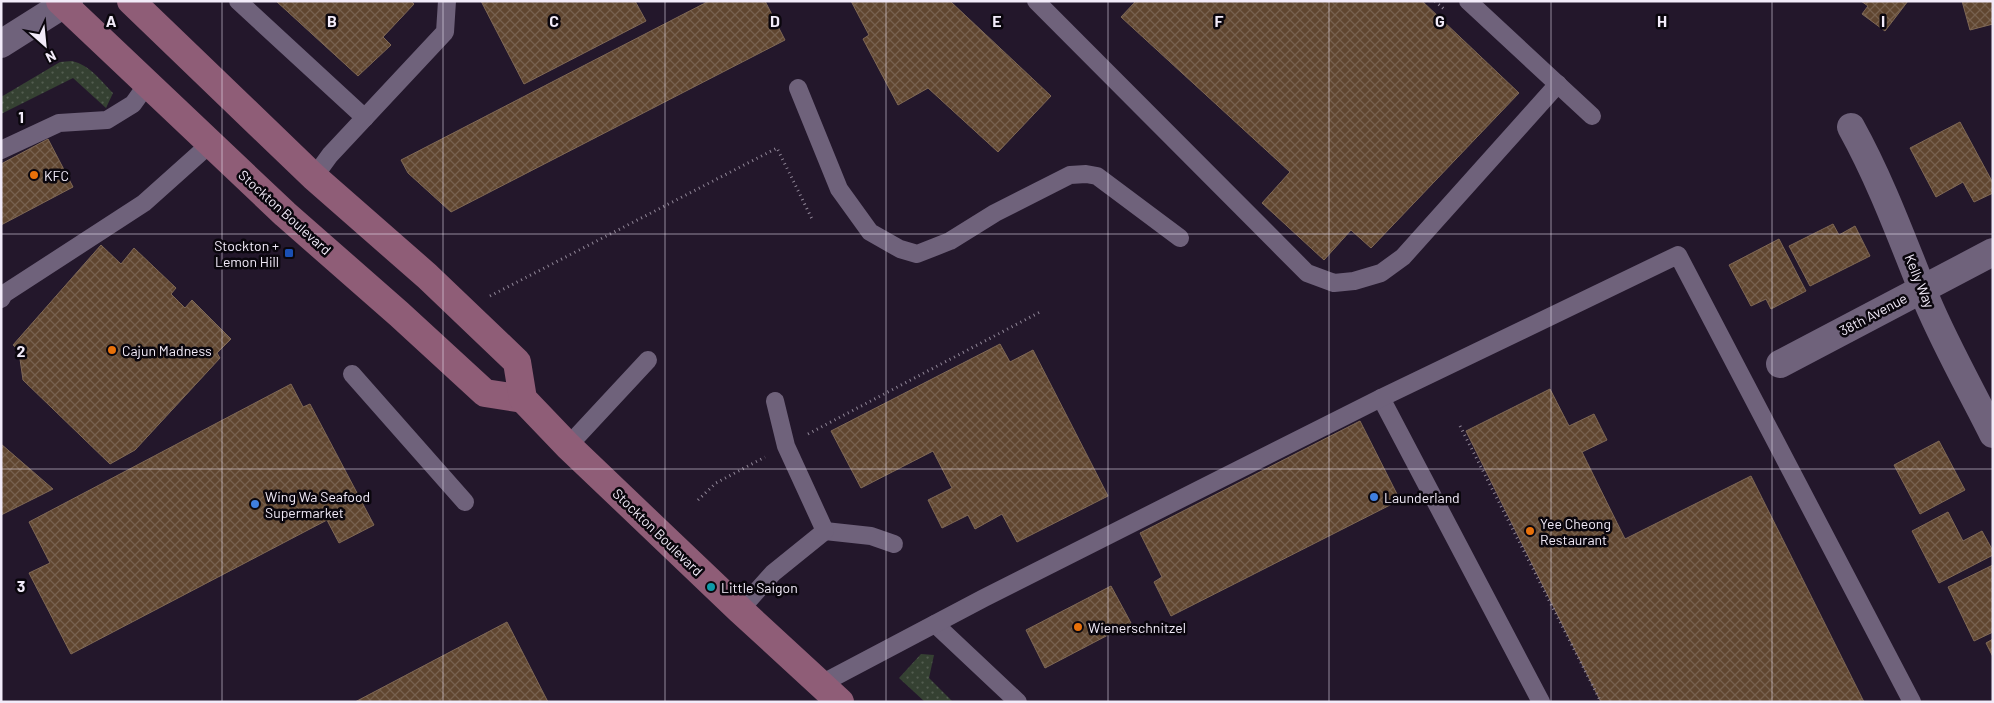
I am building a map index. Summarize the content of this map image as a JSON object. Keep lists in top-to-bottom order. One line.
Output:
{"streets":{"main road":["Stockton Boulevard"],"street":["Kelly Way","38th Avenue"]},"crossings":[["Kelly Way","38th Avenue"]],"places":{"other":["KFC","Cajun Madness","Launderland","Wing Wa Seafood Supermarket","Yee Cheong Restaurant","Little Saigon","Wienerschnitzel"],"transit":["Stockton + Lemon Hill"]},"north":"bottom right","grid":{"columns":["A","B","C","D","E","F","G","H","I"],"rows":["1","2","3"]}}
